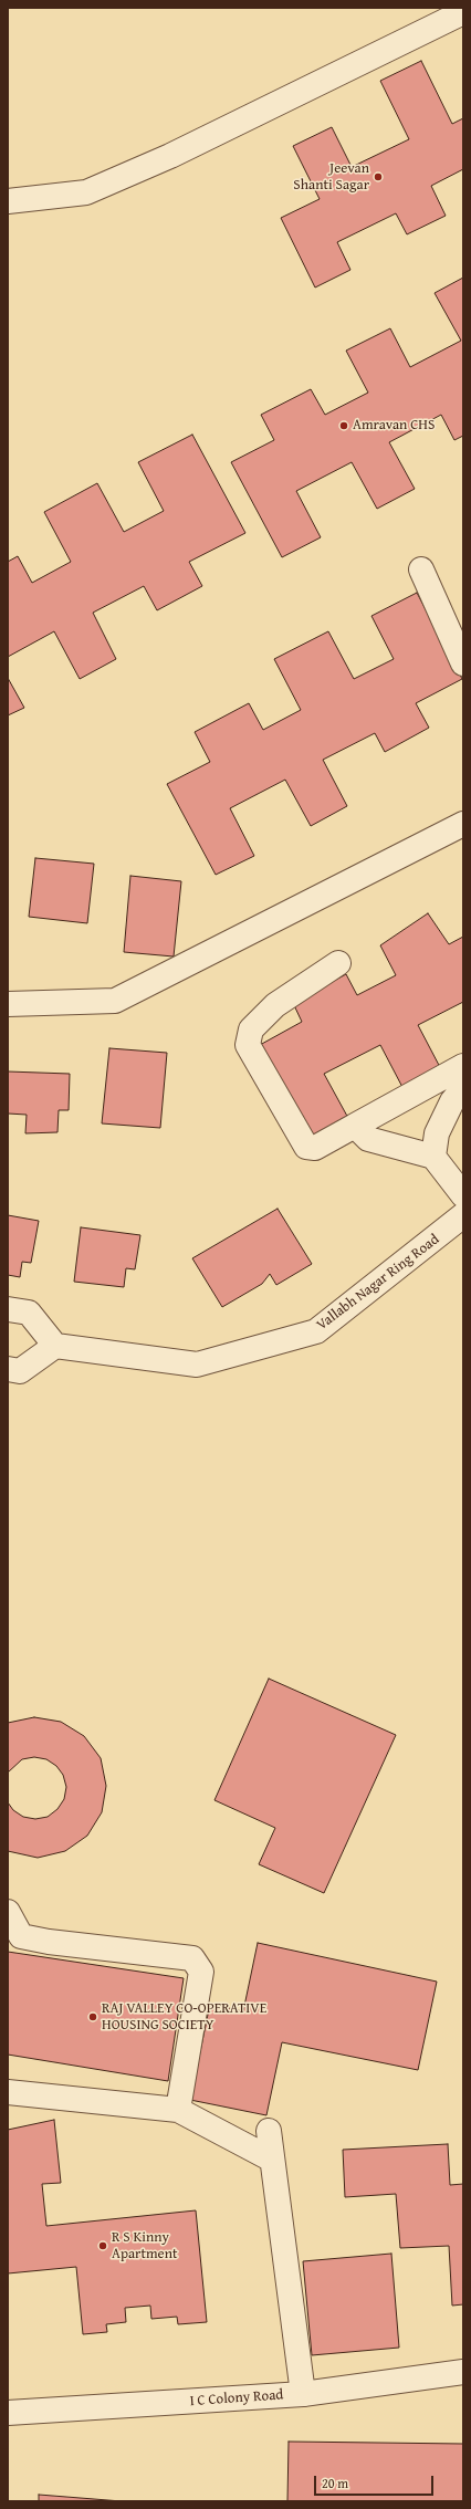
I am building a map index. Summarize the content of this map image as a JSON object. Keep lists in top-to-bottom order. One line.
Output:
{"streets":{"street":["Vallabh Nagar Ring Road","I C Colony Road"]},"places":["Jeevan Shanti Sagar","Amravan CHS","RAJ VALLEY CO-OPERATIVE HOUSING SOCIETY","R S Kinny Apartment"],"scale_bar":"20 m"}
